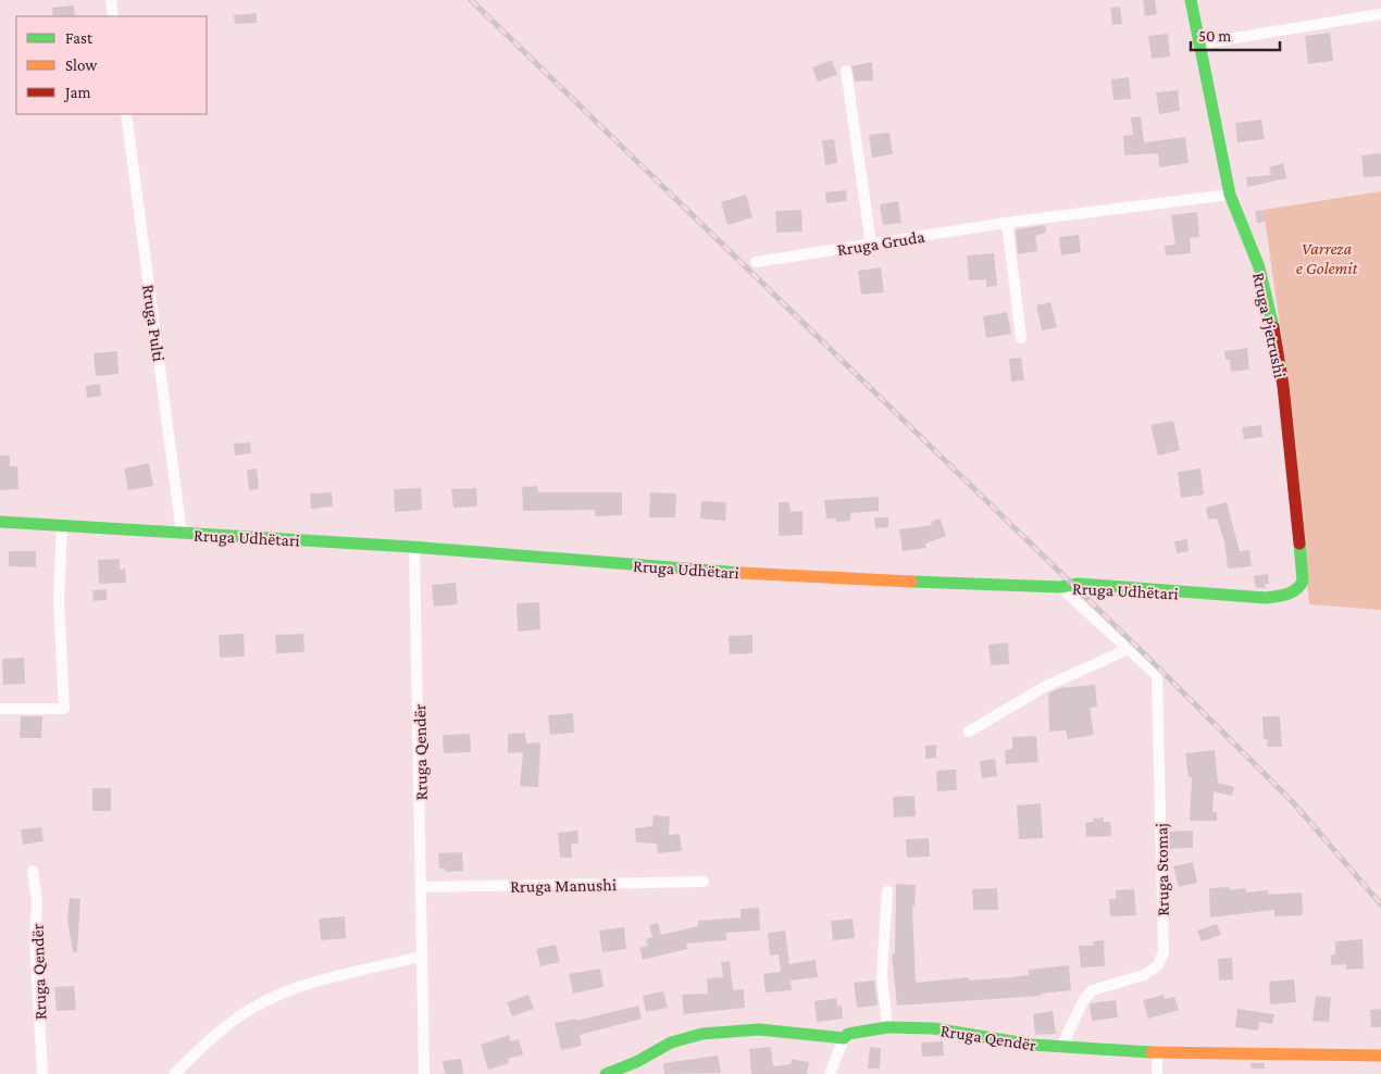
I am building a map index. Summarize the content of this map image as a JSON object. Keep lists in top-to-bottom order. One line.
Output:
{"streets":{"street":["Rruga Gruda","Rruga Pulti","Rruga Pjetrushi","Rruga Udhëtari","Rruga Qendër","Rruga Stomaj","Rruga Manushi"]},"crossings":[["Rruga Gruda","Rruga Pjetrushi"],["Rruga Pulti","Rruga Udhëtari"],["Rruga Pjetrushi","Rruga Udhëtari"],["Rruga Udhëtari","Rruga Qendër"],["Rruga Udhëtari","Rruga Stomaj"],["Rruga Qendër","Rruga Stomaj"],["Rruga Qendër","Rruga Manushi"]],"parks":["Varreza e Golemit"],"legend":["Fast","Slow","Jam"],"scale_bar":"50 m"}
